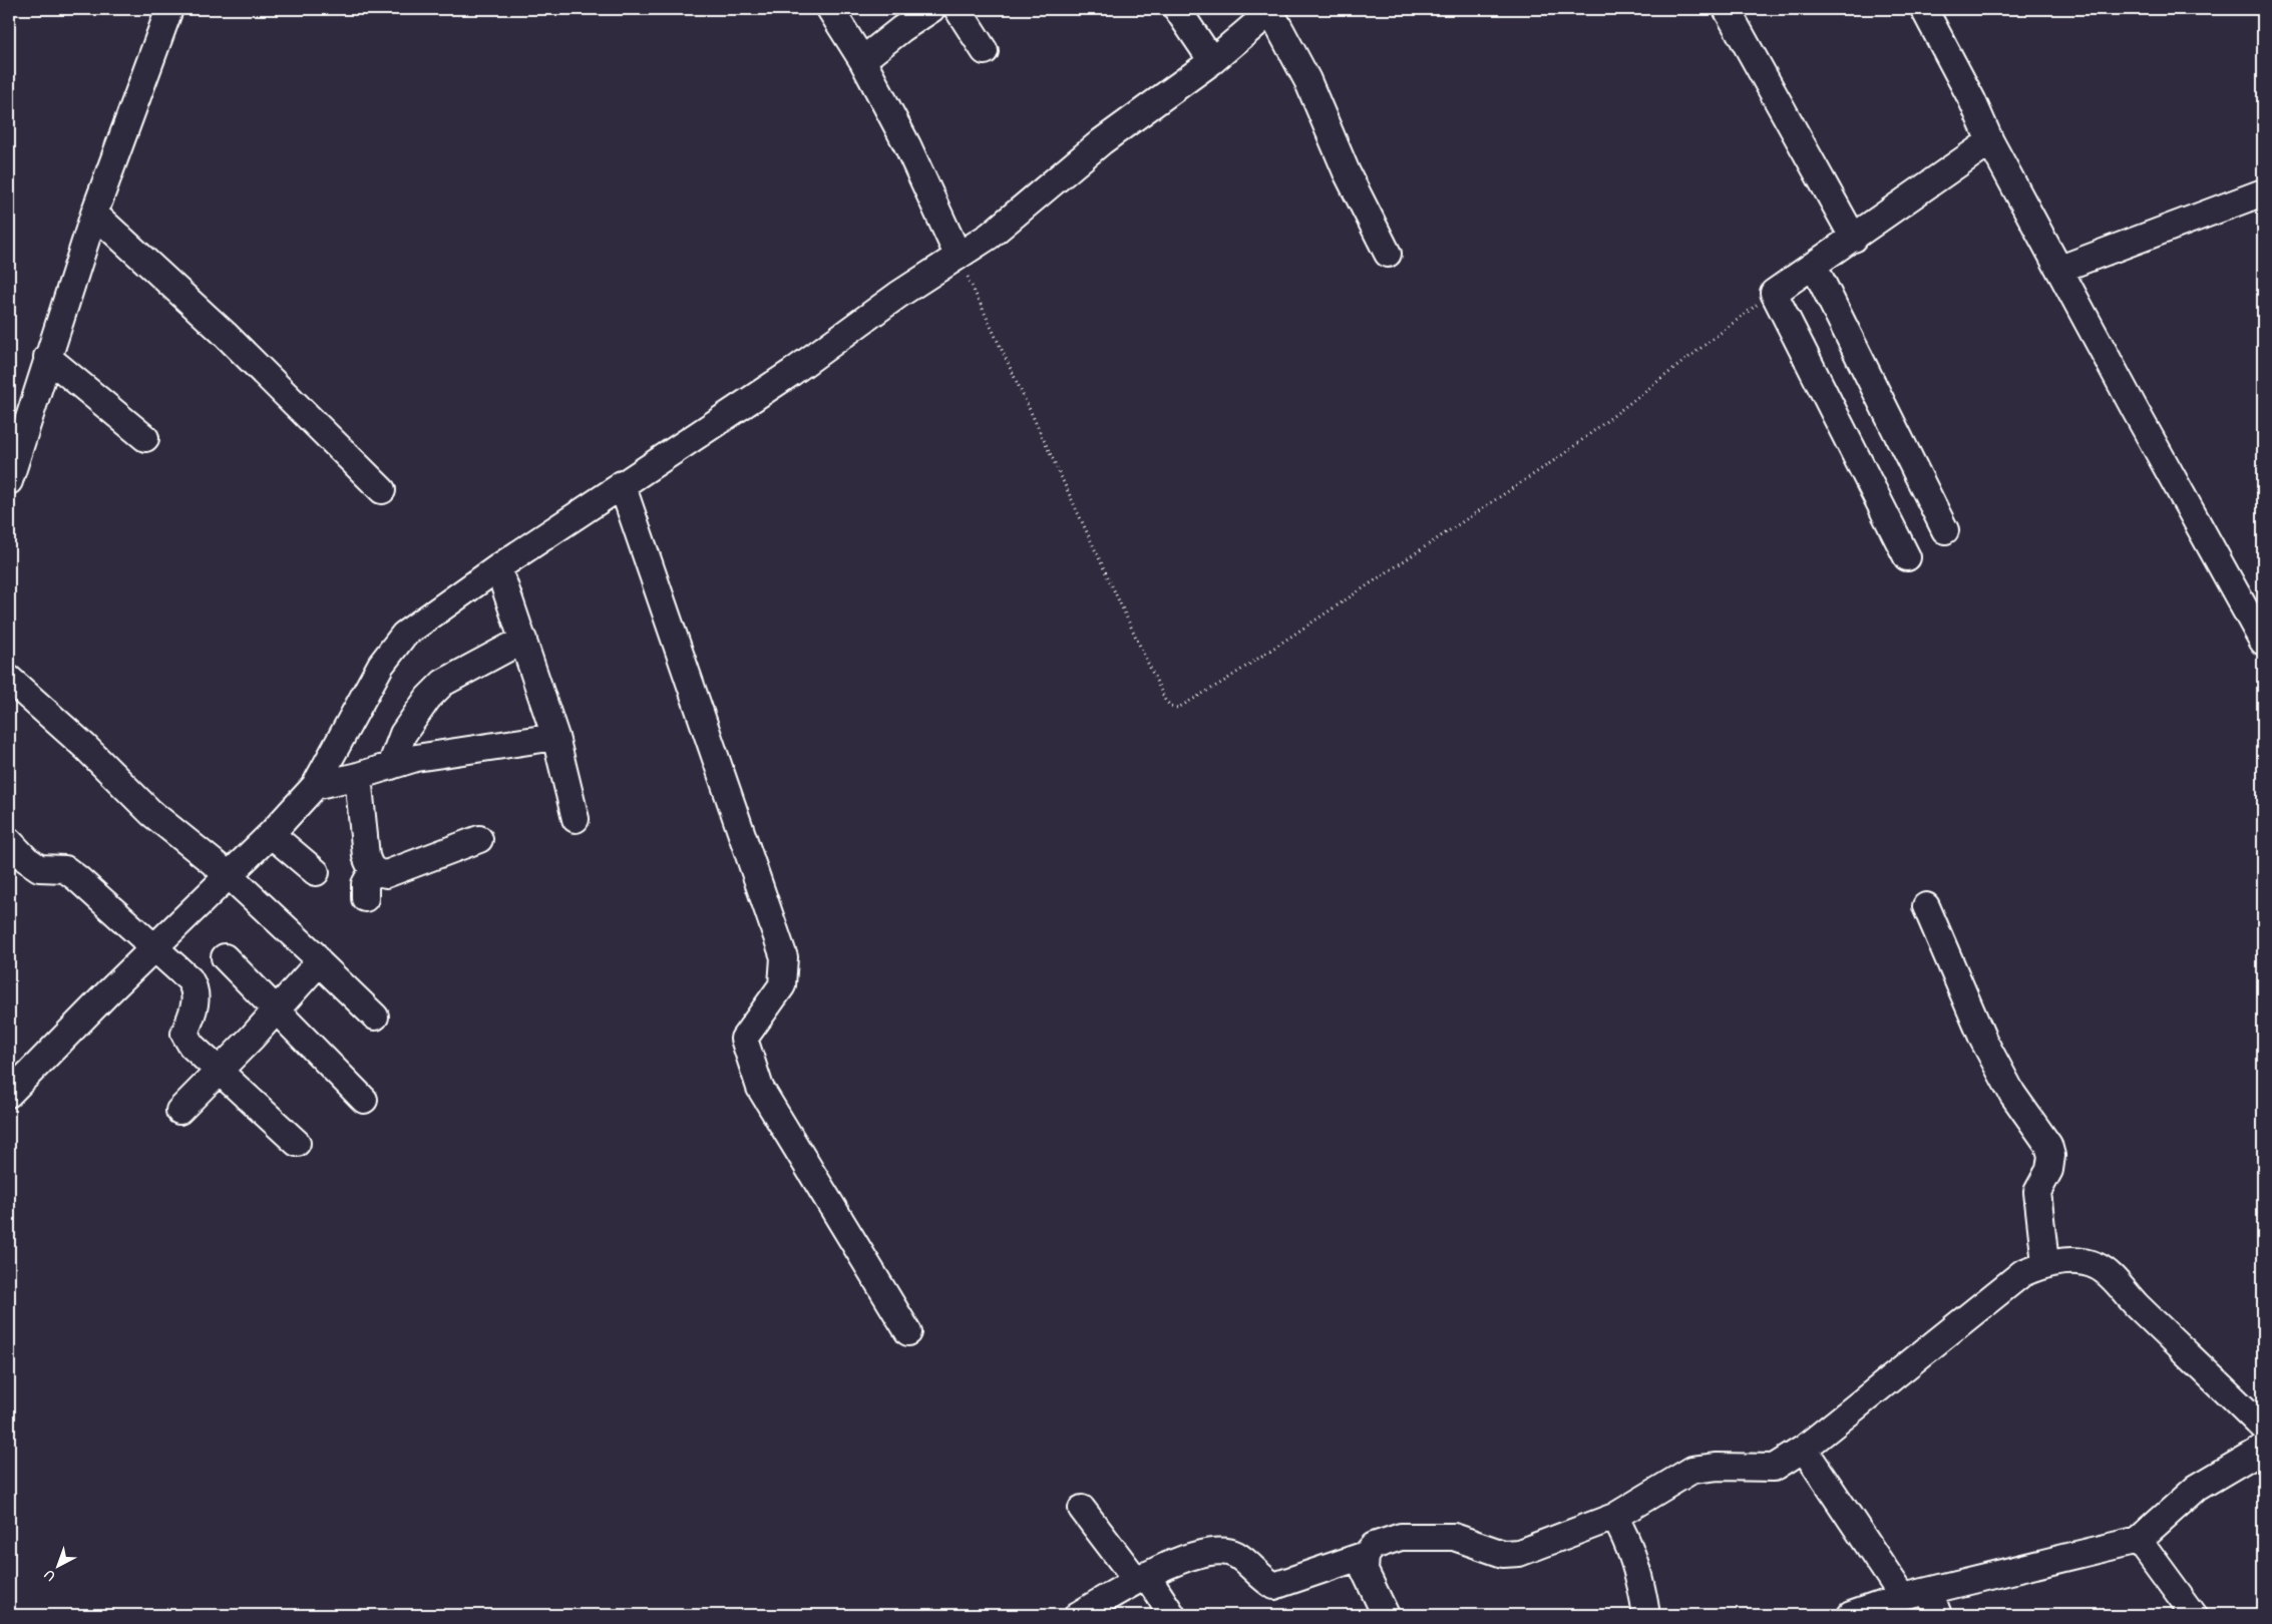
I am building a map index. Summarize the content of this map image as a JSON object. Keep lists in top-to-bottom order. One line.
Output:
{"north":"bottom left"}
